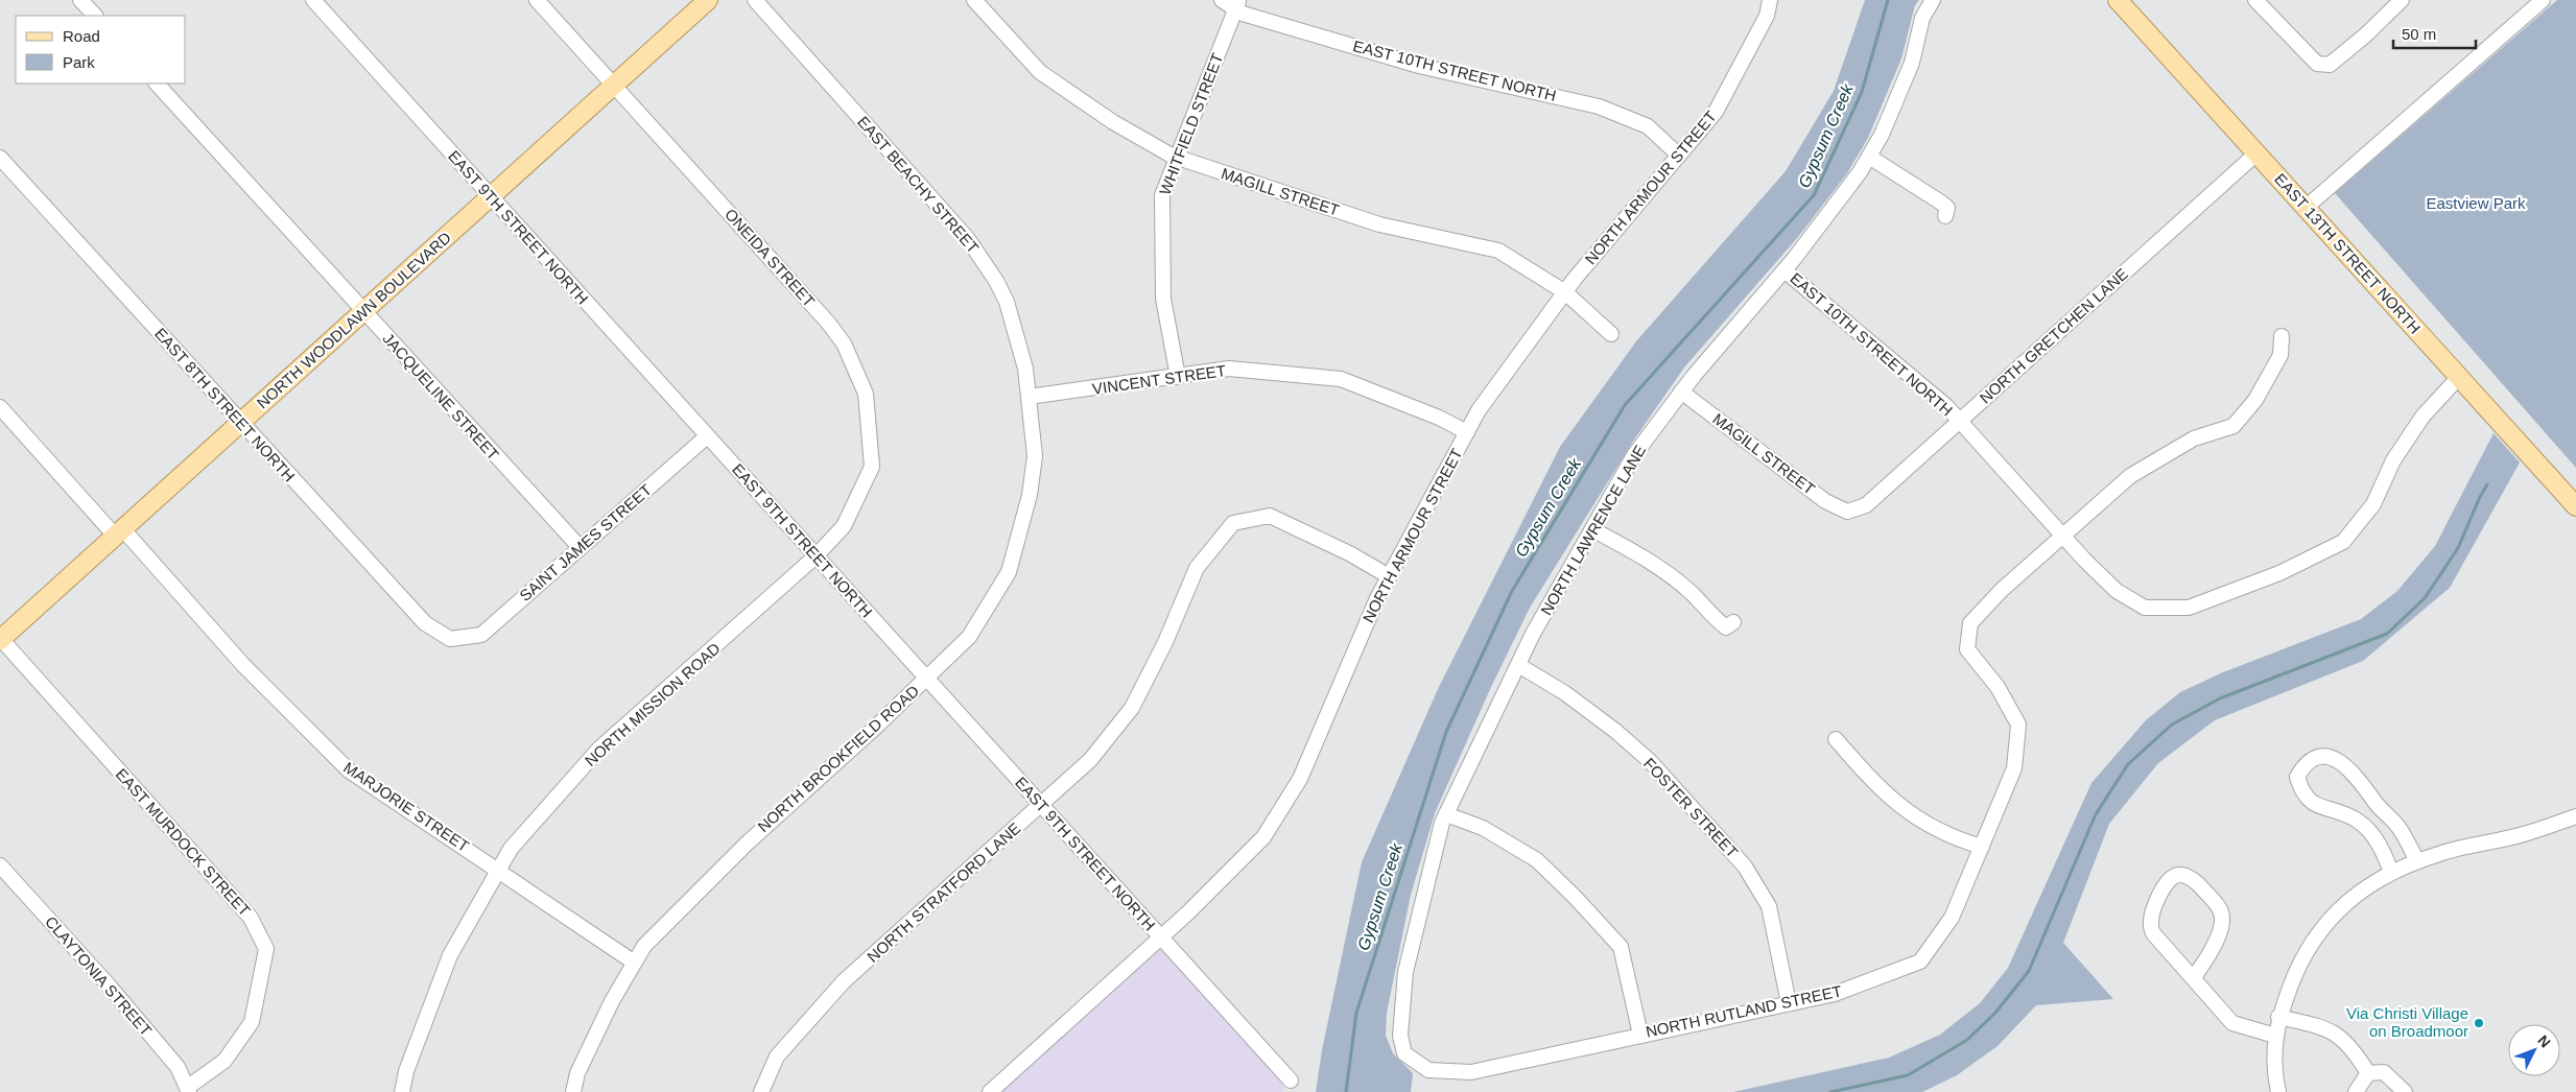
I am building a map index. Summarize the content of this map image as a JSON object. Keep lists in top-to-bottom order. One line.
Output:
{"streets":{"main road":["EAST 13TH STREET NORTH","NORTH WOODLAWN BOULEVARD"],"street":["EAST 10TH STREET NORTH","WHITFIELD STREET","EAST BEACHY STREET","NORTH ARMOUR STREET","MAGILL STREET","EAST 9TH STREET NORTH","ONEIDA STREET","NORTH GRETCHEN LANE","VINCENT STREET","JACQUELINE STREET","EAST 8TH STREET NORTH","NORTH LAWRENCE LANE","SAINT JAMES STREET","NORTH MISSION ROAD","NORTH BROOKFIELD ROAD","MARJORIE STREET","FOSTER STREET","EAST MURDOCK STREET","NORTH STRATFORD LANE","CLAYTONIA STREET","NORTH RUTLAND STREET"]},"crossings":[["EAST 10TH STREET NORTH","WHITFIELD STREET"],["EAST 10TH STREET NORTH","NORTH ARMOUR STREET"],["EAST 10TH STREET NORTH","EAST 13TH STREET NORTH"],["EAST 10TH STREET NORTH","NORTH GRETCHEN LANE"],["EAST 10TH STREET NORTH","NORTH LAWRENCE LANE"],["EAST 10TH STREET NORTH","NORTH RUTLAND STREET"],["WHITFIELD STREET","MAGILL STREET"],["WHITFIELD STREET","VINCENT STREET"],["EAST BEACHY STREET","VINCENT STREET"],["EAST BEACHY STREET","NORTH BROOKFIELD ROAD"],["NORTH ARMOUR STREET","MAGILL STREET"],["NORTH ARMOUR STREET","EAST 9TH STREET NORTH"],["NORTH ARMOUR STREET","VINCENT STREET"],["NORTH ARMOUR STREET","NORTH STRATFORD LANE"],["MAGILL STREET","NORTH GRETCHEN LANE"],["MAGILL STREET","NORTH LAWRENCE LANE"],["EAST 9TH STREET NORTH","ONEIDA STREET"],["EAST 9TH STREET NORTH","NORTH WOODLAWN BOULEVARD"],["EAST 9TH STREET NORTH","SAINT JAMES STREET"],["EAST 9TH STREET NORTH","NORTH MISSION ROAD"],["EAST 9TH STREET NORTH","NORTH BROOKFIELD ROAD"],["EAST 9TH STREET NORTH","NORTH STRATFORD LANE"],["EAST 13TH STREET NORTH","NORTH GRETCHEN LANE"],["ONEIDA STREET","NORTH WOODLAWN BOULEVARD"],["ONEIDA STREET","NORTH MISSION ROAD"],["NORTH WOODLAWN BOULEVARD","JACQUELINE STREET"],["NORTH WOODLAWN BOULEVARD","EAST 8TH STREET NORTH"],["NORTH WOODLAWN BOULEVARD","MARJORIE STREET"],["NORTH WOODLAWN BOULEVARD","EAST MURDOCK STREET"],["VINCENT STREET","NORTH BROOKFIELD ROAD"],["JACQUELINE STREET","SAINT JAMES STREET"],["EAST 8TH STREET NORTH","SAINT JAMES STREET"],["NORTH LAWRENCE LANE","FOSTER STREET"],["NORTH LAWRENCE LANE","NORTH RUTLAND STREET"],["NORTH MISSION ROAD","MARJORIE STREET"],["NORTH BROOKFIELD ROAD","MARJORIE STREET"],["FOSTER STREET","NORTH RUTLAND STREET"],["EAST MURDOCK STREET","CLAYTONIA STREET"]],"water":["Gypsum Creek"],"parks":["Eastview Park"],"places":["Via Christi Village on Broadmoor"],"legend":["Road","Park"],"scale_bar":"50 m","north":"top right"}
